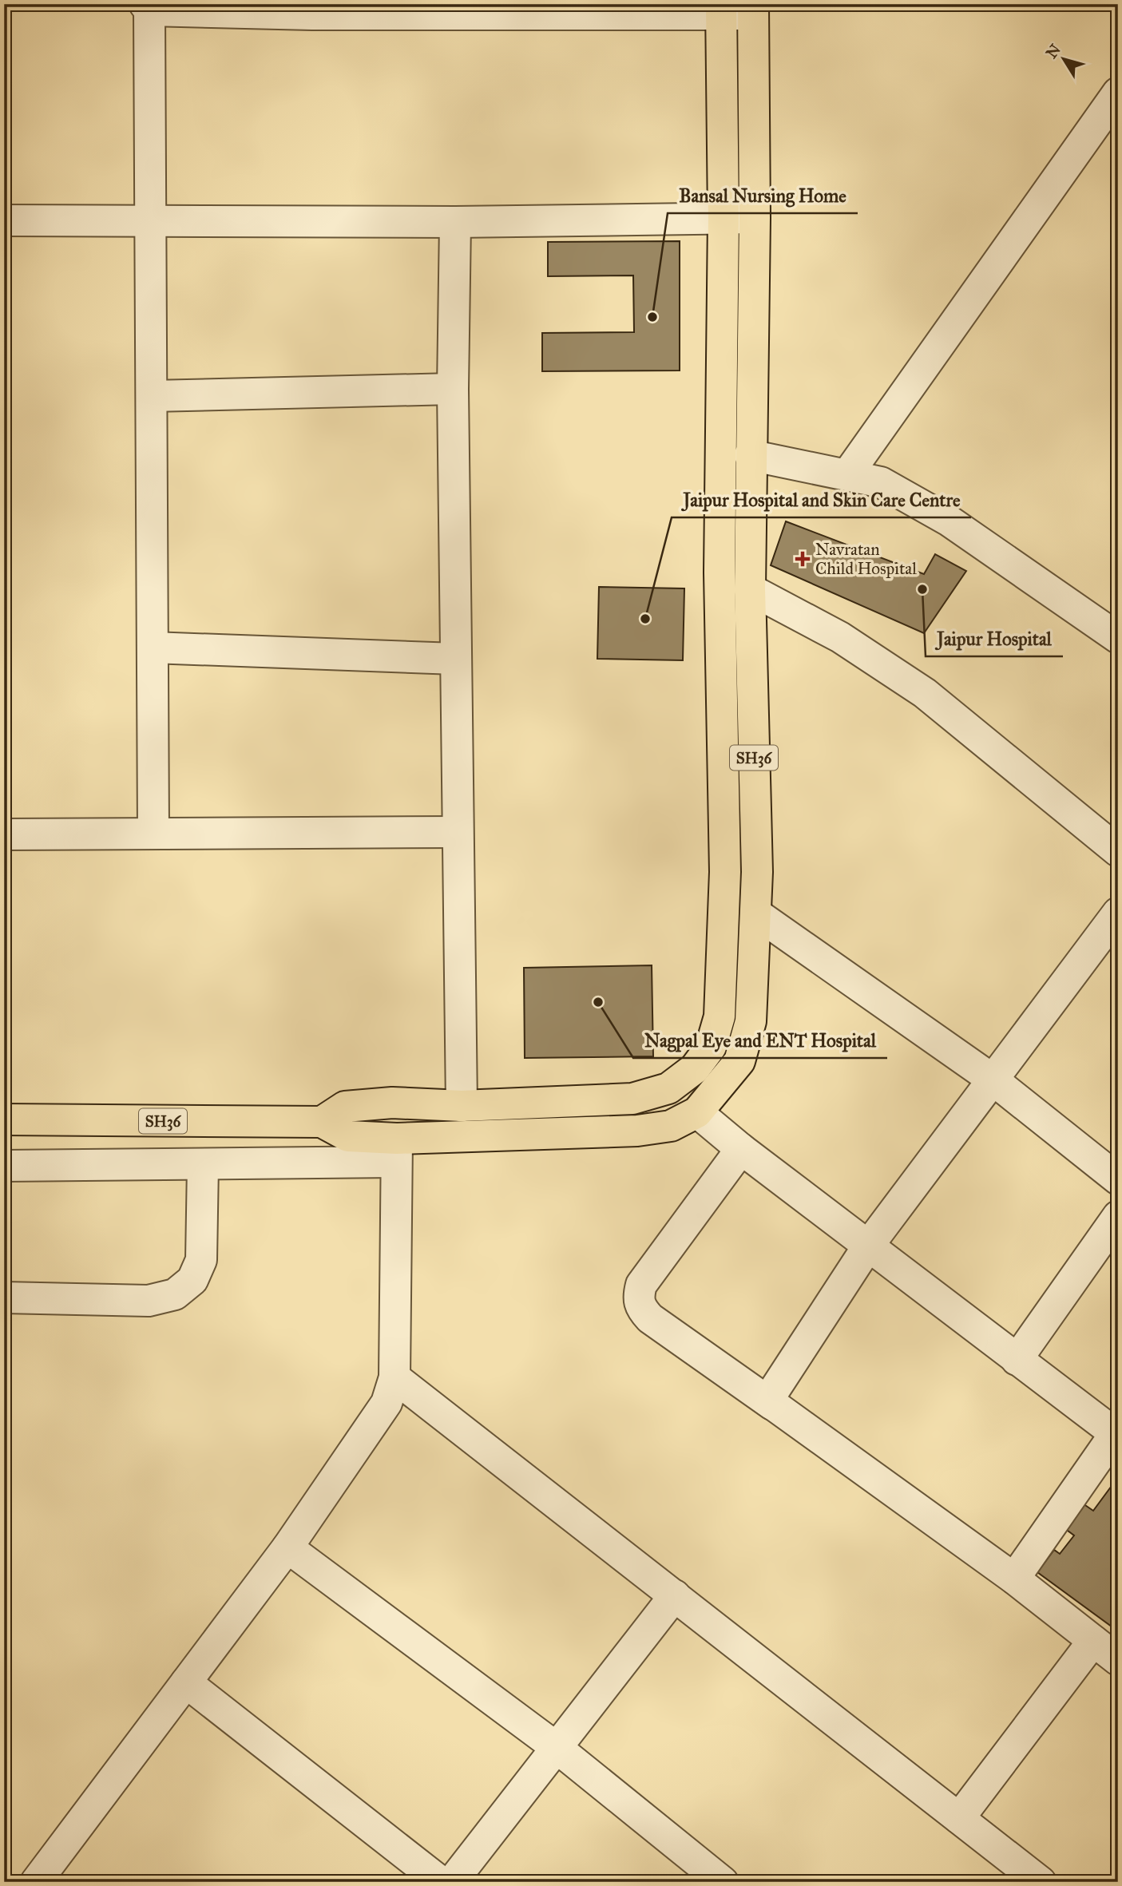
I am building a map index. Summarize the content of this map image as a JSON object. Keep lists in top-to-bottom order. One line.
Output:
{"streets":{"main road":["SH36"]},"places":{"other":["Bansal Nursing Home","Jaipur Hospital","Jaipur Hospital and Skin Care Centre","Nagpal Eye and ENT Hospital"],"health":["Navratan Child Hospital"]},"north":"top left"}
